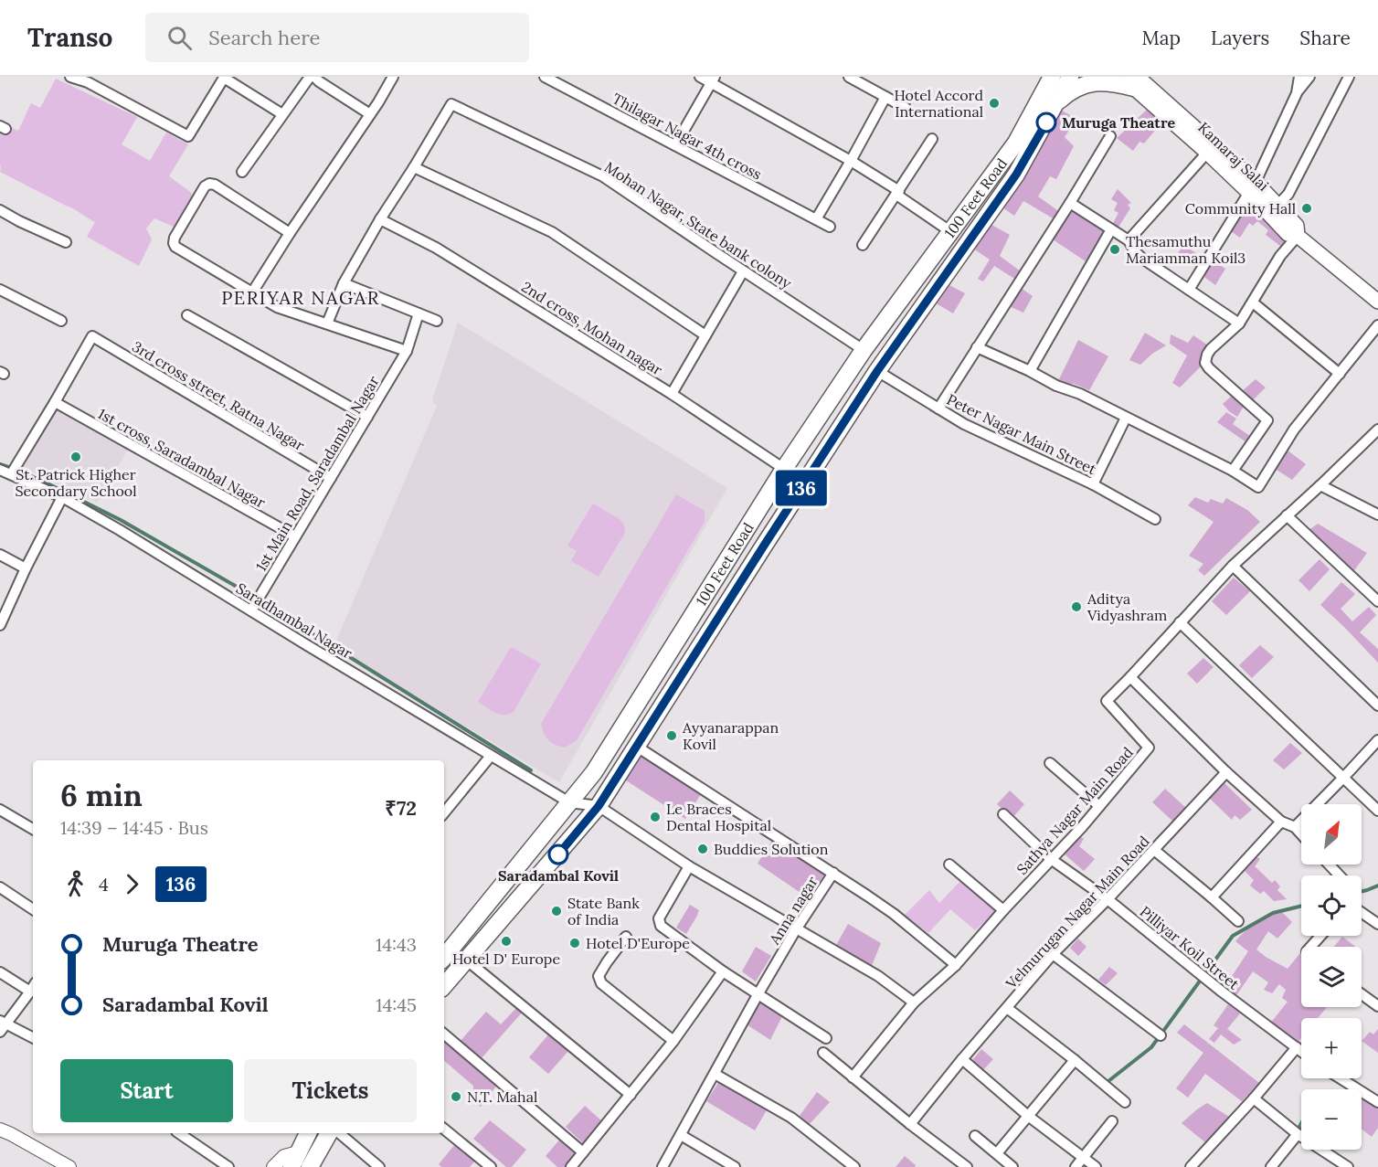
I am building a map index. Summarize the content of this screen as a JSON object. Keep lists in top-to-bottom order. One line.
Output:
{"streets":{"highway":["100 Feet Road"],"main road":["Kamaraj Salai"],"street":["Thilagar Nagar 4th cross","Mohan Nagar, State bank colony","2nd cross, Mohan nagar","3rd cross street, Ratna Nagar","Peter Nagar Main Street","1st cross, Saradambal Nagar","1st Main Road, Saradambal Nagar","Saradhambal Nagar","Sathya Nagar Main Road","Anna nagar","Velmurugan Nagar Main Road","Pilliyar Koil Street"]},"crossings":[["100 Feet Road","Mohan Nagar, State bank colony"],["100 Feet Road","2nd cross, Mohan nagar"],["100 Feet Road","Peter Nagar Main Street"],["100 Feet Road","Saradhambal Nagar"],["100 Feet Road","Anna nagar"],["3rd cross street, Ratna Nagar","1st cross, Saradambal Nagar"],["3rd cross street, Ratna Nagar","1st Main Road, Saradambal Nagar"],["1st cross, Saradambal Nagar","1st Main Road, Saradambal Nagar"],["1st Main Road, Saradambal Nagar","Saradhambal Nagar"],["Sathya Nagar Main Road","Pilliyar Koil Street"],["Velmurugan Nagar Main Road","Pilliyar Koil Street"]],"districts":["PERIYAR NAGAR"],"places":["Hotel Accord International","Muruga Theatre","Community Hall","Thesamuthu Mariamman Koil3","St. Patrick Higher Secondary School","Aditya Vidyashram","Ayyanarappan Kovil","Le Braces Dental Hospital","Buddies Solution","Saradambal Kovil","State Bank of India","Hotel D' Europe","Hotel D'Europe","N.T. Mahal"],"lines":["bus line 136"],"north":"top right","page":{"header":"Transo","search":"Search here","nav":["Map","Layers","Share"],"on_map":"136","heading":["6 min","14:39 – 14:45 · Bus","₹72"],"map_buttons":["+","−"],"legs":["4","136"],"list":[{"name":"Muruga Theatre","value":"14:43"},{"name":"Saradambal Kovil","value":"14:45"}],"buttons":["Start","Tickets"]}}
